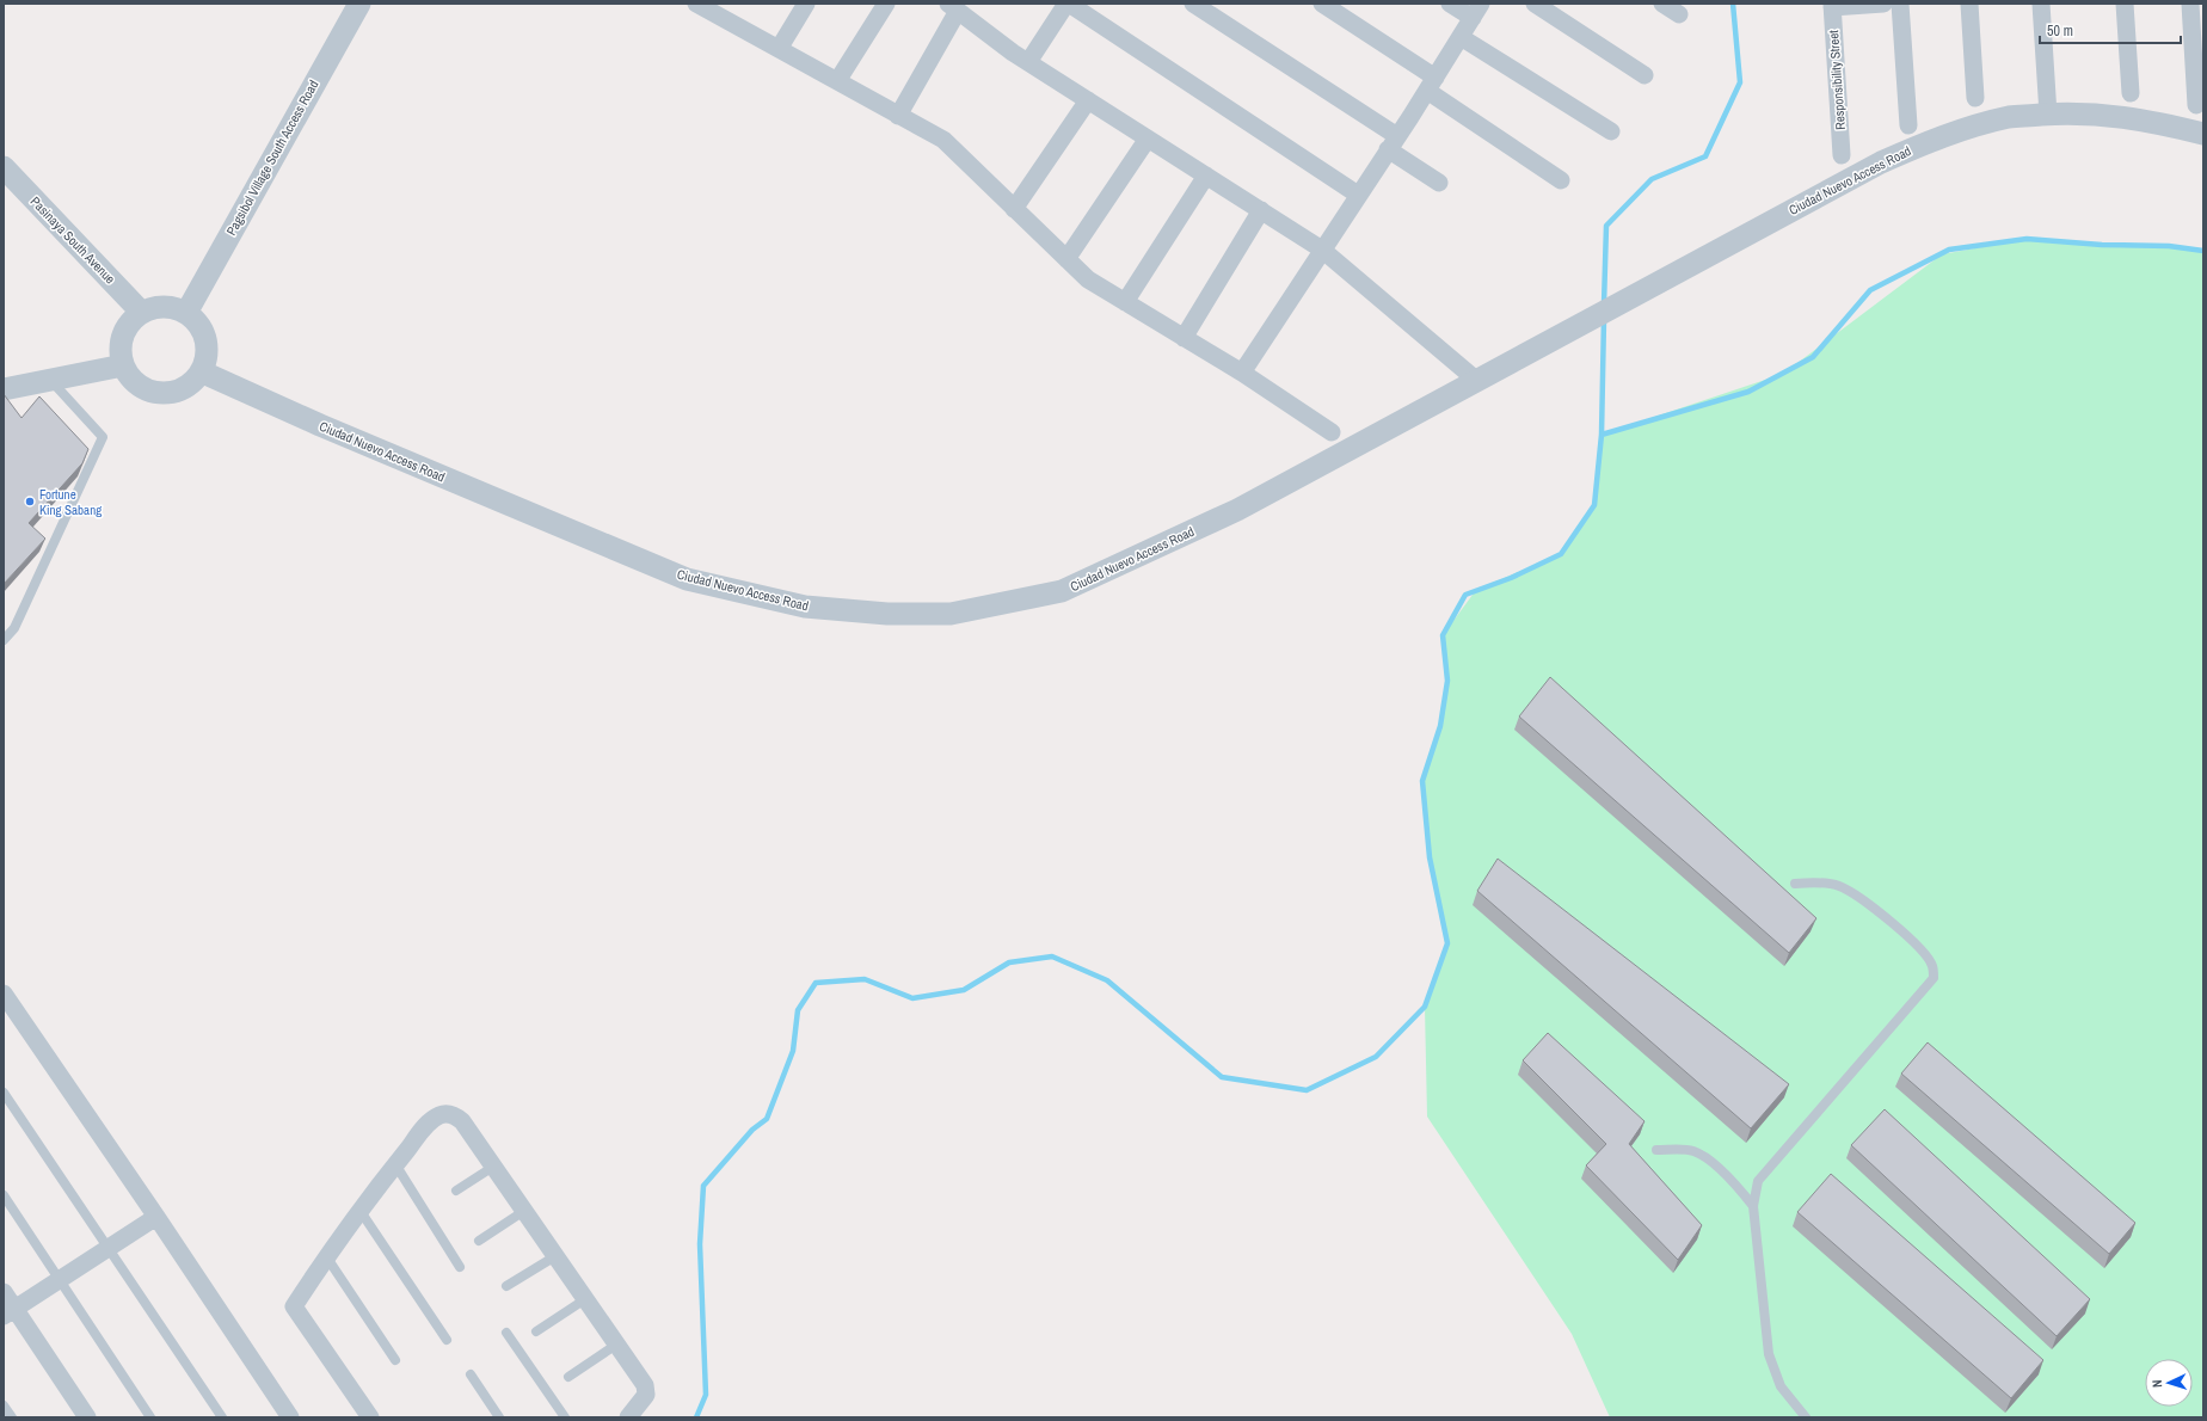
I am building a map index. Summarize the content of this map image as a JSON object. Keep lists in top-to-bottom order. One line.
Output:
{"streets":{"street":["Responsibility Street","Pagsibol Village South Access Road","Ciudad Nuevo Access Road","Pasinaya South Avenue"]},"crossings":[["Pagsibol Village South Access Road","Ciudad Nuevo Access Road"],["Pagsibol Village South Access Road","Pasinaya South Avenue"],["Ciudad Nuevo Access Road","Pasinaya South Avenue"]],"places":["Fortune King Sabang"],"scale_bar":"50 m","north":"left"}
